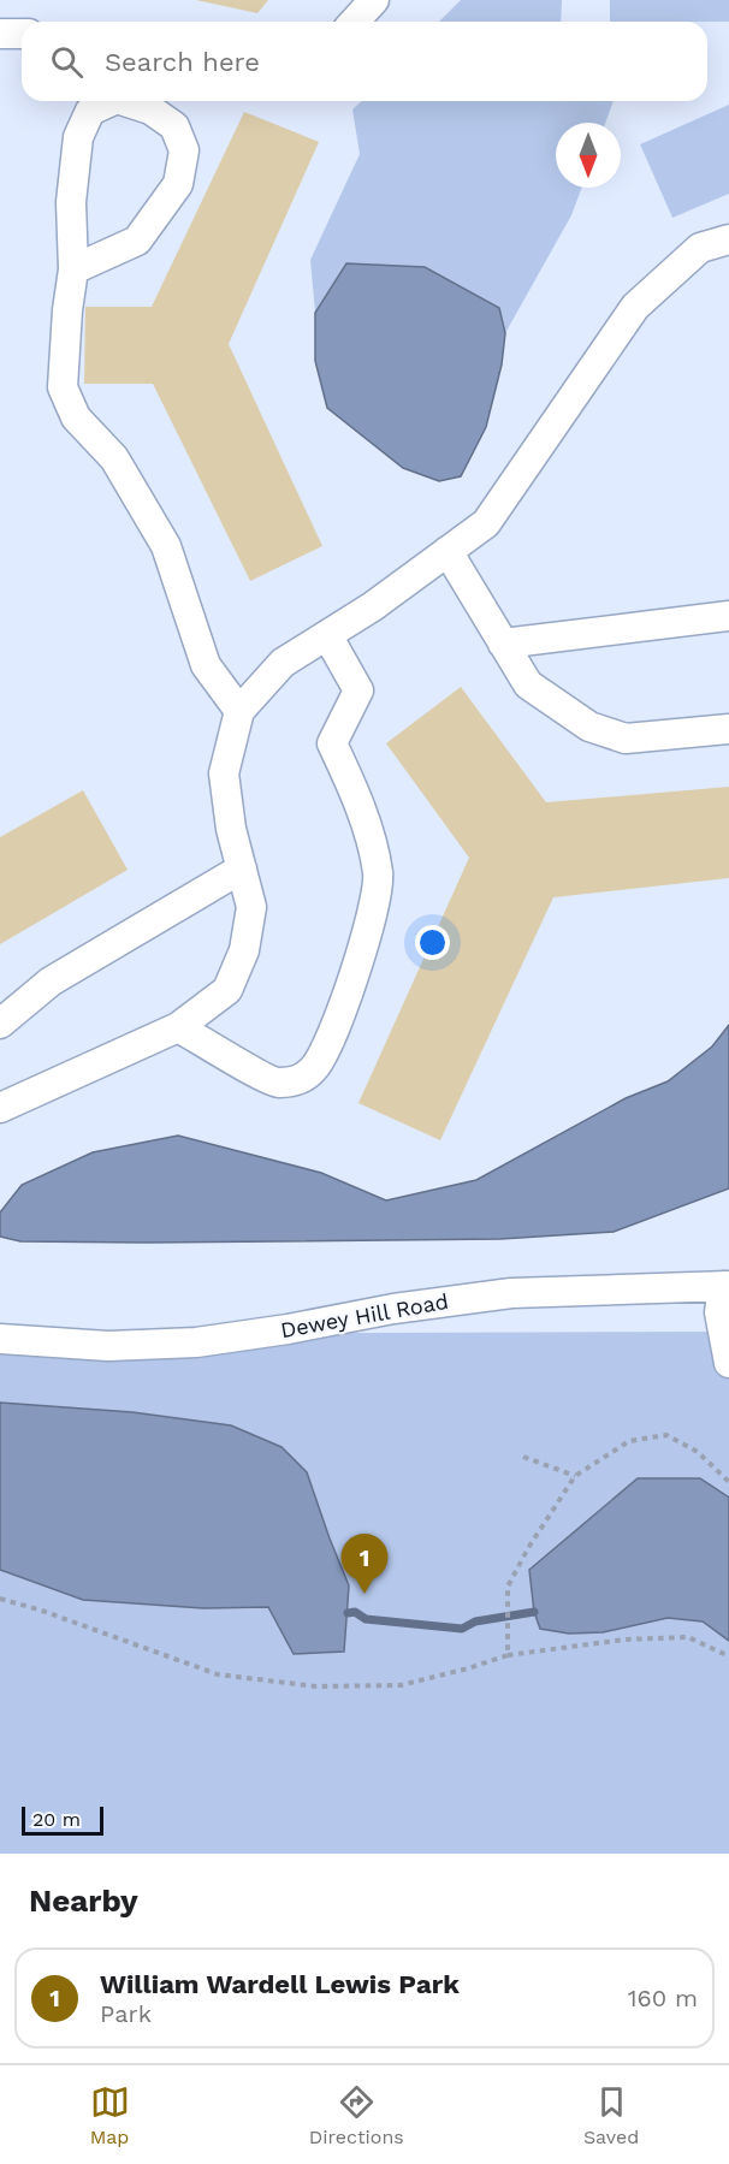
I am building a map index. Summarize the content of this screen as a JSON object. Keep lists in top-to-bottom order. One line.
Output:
{"streets":{"street":["Dewey Hill Road"]},"scale_bar":"20 m","north":"bottom","page":{"search":"Search here","pins":"1","scale":"20 m","heading":"Nearby","list":[{"mark":"1","name":"William Wardell Lewis Park","note":"Park","value":"160 m"}],"nav":["Map","Directions","Saved"]}}
